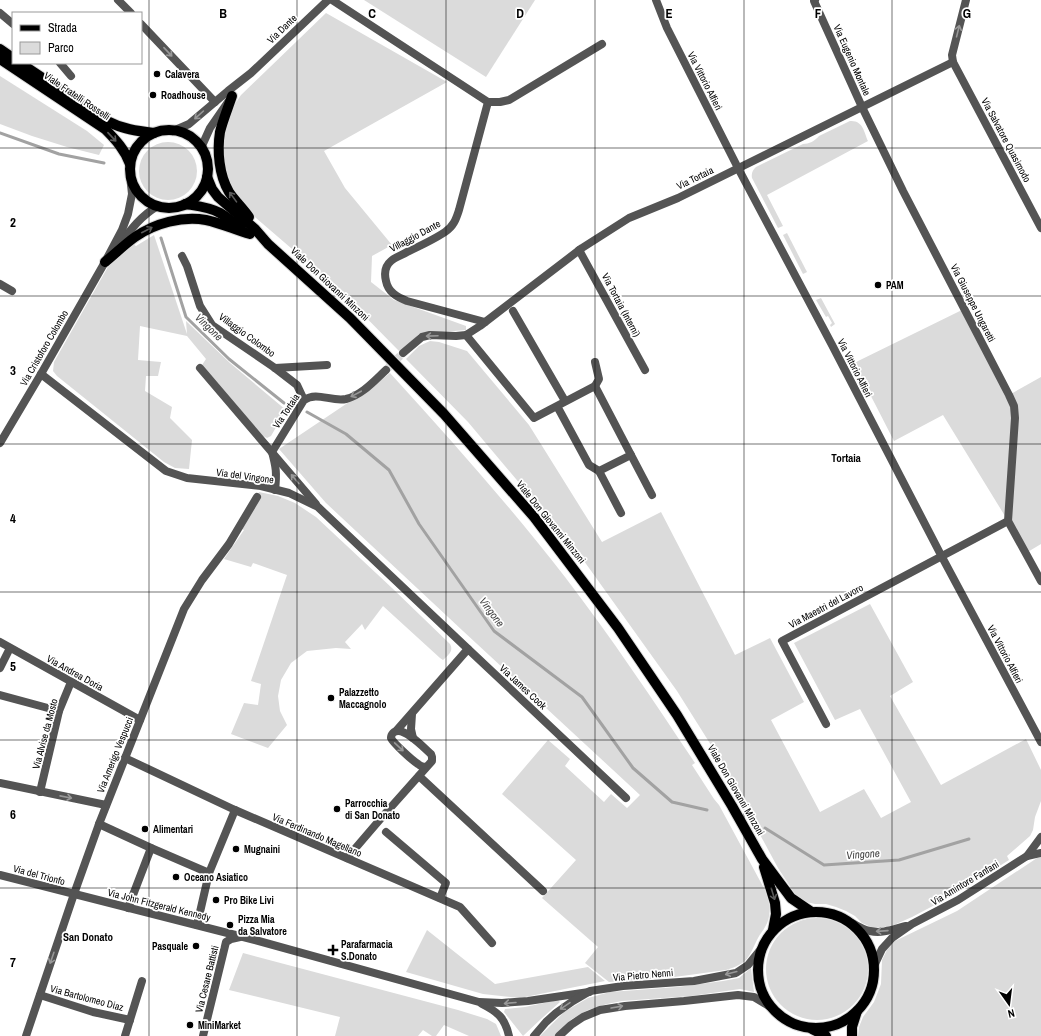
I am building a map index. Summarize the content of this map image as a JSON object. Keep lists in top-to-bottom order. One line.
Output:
{"streets":{"main road":["Viale Fratelli Rosselli","Viale Don Giovanni Minzoni"],"street":["Via Dante","Via Eugenio Montale","Via Vittorio Alfieri","Via Salvatore Quasimodo","Via Tortaia","Villaggio Dante","Via Giuseppe Ungaretti","Via Tortaia (Interni)","Villaggio Colombo","Via Cristoforo Colombo","Via del Vingone","Via Maestri del Lavoro","Via Andrea Doria","Via James Cook","Via Alvise da Mosto","Via Amerigo Vespucci","Via Ferdinando Magellano","Via del Trionfo","Via Amintore Fanfani","Via John Fitzgerald Kennedy","Via Pietro Nenni","Via Cesare Battisti","Via Bartolomeo Diaz"]},"crossings":[["Via Dante","Viale Fratelli Rosselli"],["Via Dante","Viale Don Giovanni Minzoni"],["Via Dante","Via Cristoforo Colombo"],["Via Eugenio Montale","Via Tortaia"],["Via Eugenio Montale","Via Giuseppe Ungaretti"],["Via Vittorio Alfieri","Via Tortaia"],["Via Vittorio Alfieri","Via Maestri del Lavoro"],["Viale Fratelli Rosselli","Viale Don Giovanni Minzoni"],["Viale Fratelli Rosselli","Via Cristoforo Colombo"],["Via Salvatore Quasimodo","Via Tortaia"],["Via Tortaia","Villaggio Dante"],["Via Tortaia","Via Giuseppe Ungaretti"],["Via Tortaia","Via Tortaia (Interni)"],["Via Tortaia","Villaggio Colombo"],["Viale Don Giovanni Minzoni","Via Cristoforo Colombo"],["Viale Don Giovanni Minzoni","Via Amintore Fanfani"],["Viale Don Giovanni Minzoni","Via Pietro Nenni"],["Via Cristoforo Colombo","Via del Vingone"],["Via del Vingone","Via James Cook"],["Via Andrea Doria","Via Alvise da Mosto"],["Via Andrea Doria","Via Amerigo Vespucci"],["Via Amerigo Vespucci","Via Ferdinando Magellano"],["Via Amerigo Vespucci","Via del Trionfo"],["Via Amerigo Vespucci","Via John Fitzgerald Kennedy"],["Via Amerigo Vespucci","Via Bartolomeo Diaz"],["Via del Trionfo","Via John Fitzgerald Kennedy"],["Via Amintore Fanfani","Via Pietro Nenni"],["Via John Fitzgerald Kennedy","Via Pietro Nenni"],["Via John Fitzgerald Kennedy","Via Cesare Battisti"]],"districts":["Tortaia","San Donato"],"water":["Vingone"],"places":{"other":["Calavera","Roadhouse","PAM","Palazzetto Maccagnolo","Parrocchia di San Donato","Alimentari","Mugnaini","Oceano Asiatico","Pro Bike Livi","Pizza Mia da Salvatore","Pasquale","MiniMarket"],"health":["Parafarmacia S.Donato"]},"legend":["Strada","Parco"],"north":"bottom","grid":{"columns":["B","C","D","E","F","G"],"rows":["2","3","4","5","6","7"]}}
